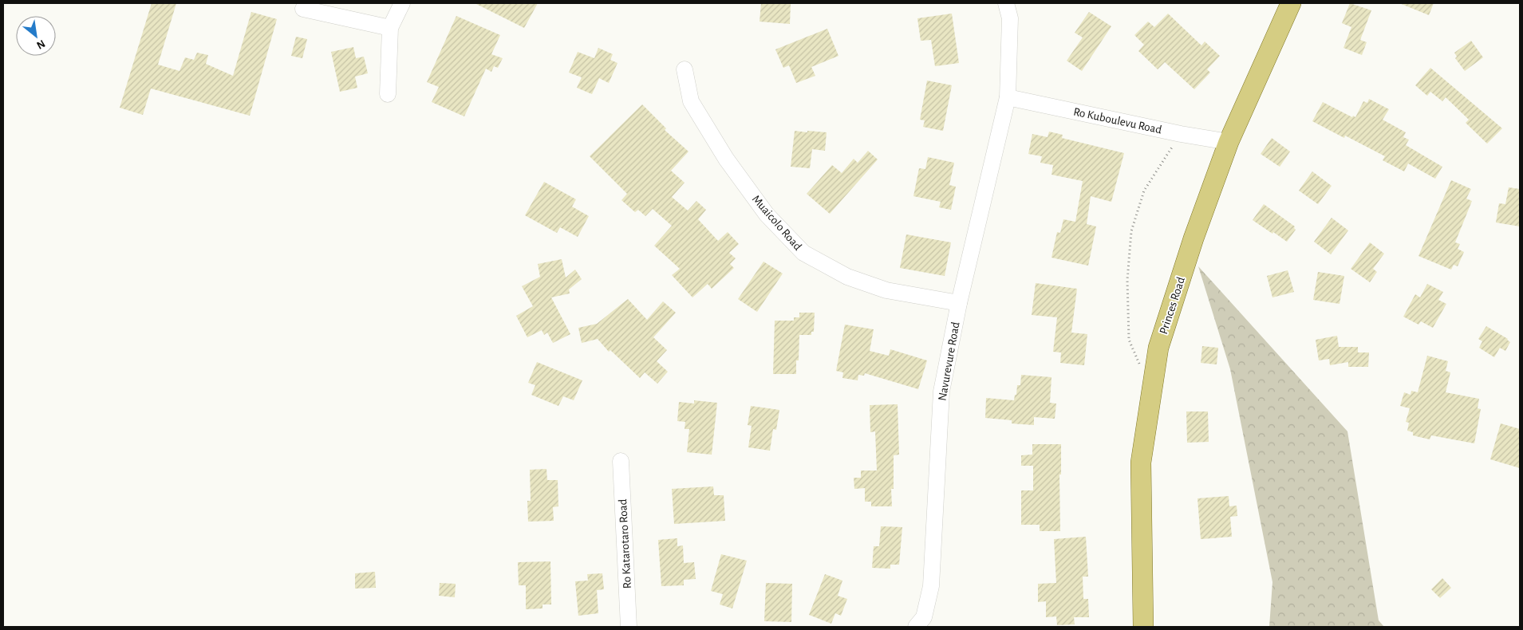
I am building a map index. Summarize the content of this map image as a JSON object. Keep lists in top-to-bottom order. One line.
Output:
{"streets":{"main road":["Princes Road"],"street":["Ro Kuboulevu Road","Muaicolo Road","Navurevure Road","Ro Katarotaro Road"]},"crossings":[["Ro Kuboulevu Road","Princes Road"],["Ro Kuboulevu Road","Navurevure Road"],["Muaicolo Road","Navurevure Road"]],"north":"bottom right"}
